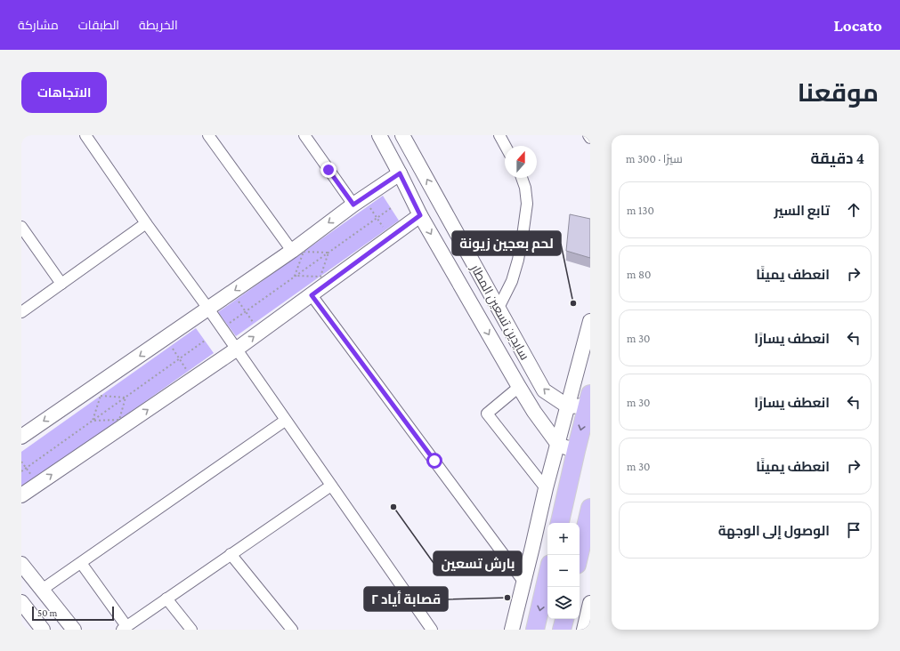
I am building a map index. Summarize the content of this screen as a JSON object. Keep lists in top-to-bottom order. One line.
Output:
{"streets":{"street":["سايدين تسعين المطار"]},"places":["لحم بعجين زيونة","بارش تسعين","قصابة أياد ٢"],"scale_bar":"50 m","north":"top","page":{"header":"Locato","nav":["الخريطة","الطبقات","مشاركة"],"title":"موقعنا","buttons":"الاتجاهات","heading":["4 دقيقة","سيرًا · 300 m"],"list":[["تابع السير","130 m"],["انعطف يمينًا","80 m"],["انعطف يسارًا","30 m"],["انعطف يسارًا","30 m"],["انعطف يمينًا","30 m"],"الوصول إلى الوجهة"],"map_buttons":["+","−"],"scale":"50 m"}}
